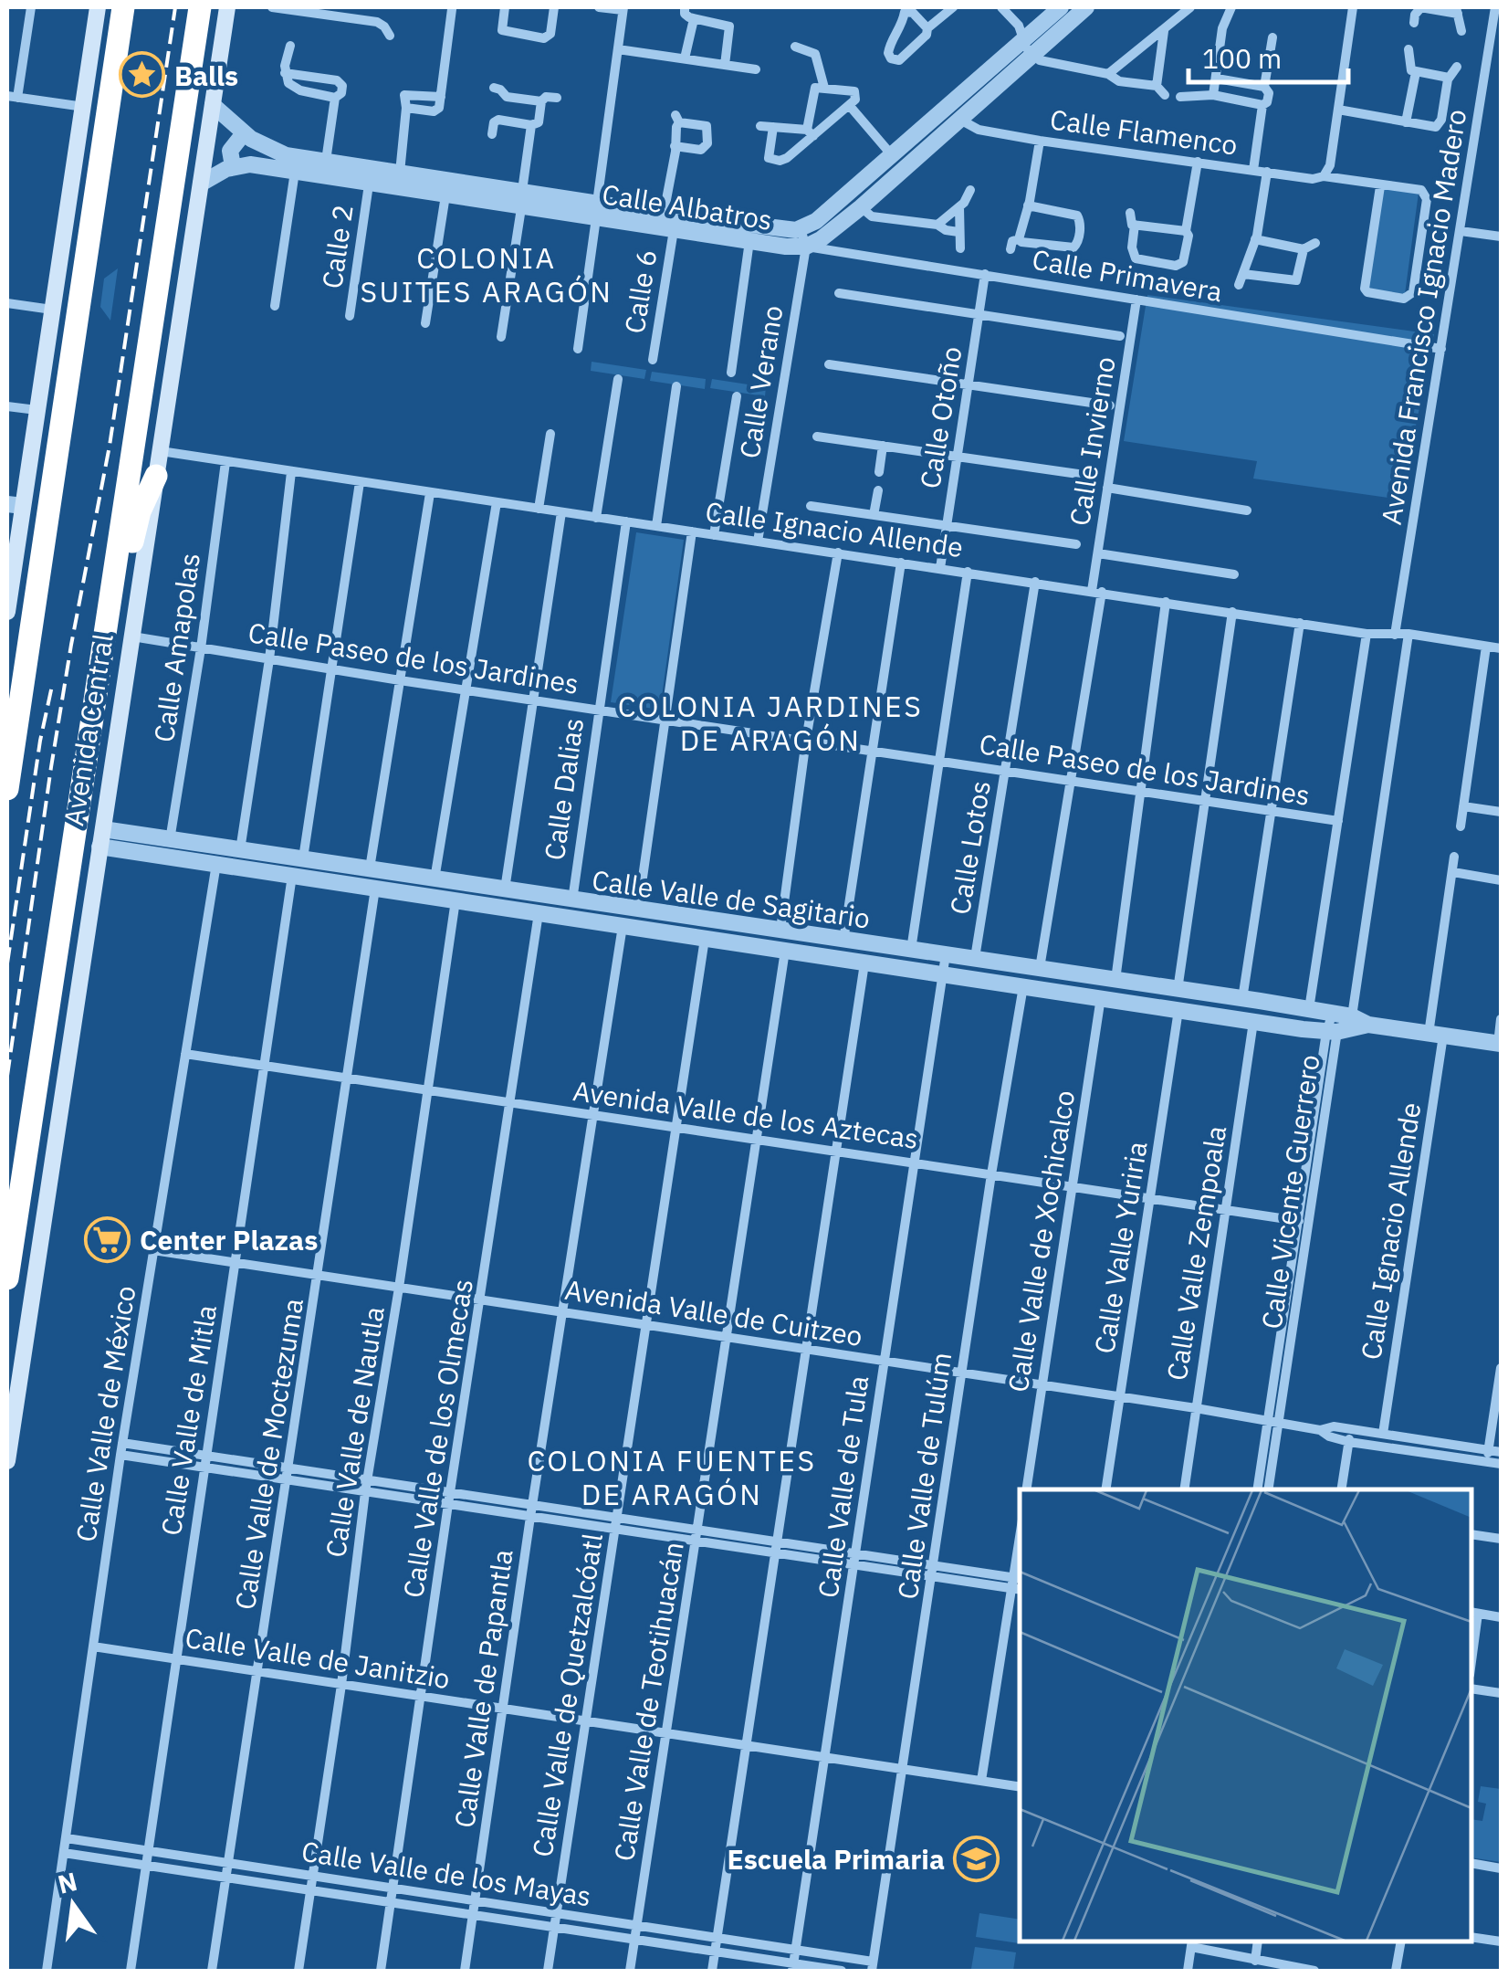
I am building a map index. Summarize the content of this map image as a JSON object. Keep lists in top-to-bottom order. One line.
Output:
{"streets":{"highway":["Avenida Central"],"street":["Calle Flamenco","Calle Albatros","Calle 2","Calle Primavera","Calle 6","Avenida Francisco Ignacio Madero","Calle Verano","Calle Otoño","Calle Invierno","Calle Ignacio Allende","Calle Amapolas","Calle Paseo de los Jardines","Calle Dalias","Calle Lotos","Calle Valle de Sagitario","Avenida Valle de los Aztecas","Calle Vicente Guerrero","Calle Valle de Xochicalco","Calle Valle Yuriria","Calle Valle Zempoala","Avenida Valle de Cuitzeo","Calle Valle de México","Calle Valle de Mitla","Calle Valle de Nautla","Calle Valle de los Olmecas","Calle Valle de Moctezuma","Calle Valle de Tulúm","Calle Valle de Tula","Calle Valle de Janitzio","Calle Valle de Papantla","Calle Valle de Quetzalcóatl","Calle Valle de Teotihuacán","Calle Valle de los Mayas"]},"crossings":[["Calle Flamenco","Calle Albatros"],["Calle Albatros","Calle 2"],["Calle Albatros","Calle Primavera"],["Calle Albatros","Calle 6"],["Calle Albatros","Calle Verano"],["Calle Albatros","Avenida Central"],["Calle Primavera","Avenida Francisco Ignacio Madero"],["Calle Primavera","Calle Verano"],["Calle Primavera","Calle Otoño"],["Calle Primavera","Calle Invierno"],["Avenida Francisco Ignacio Madero","Calle Ignacio Allende"],["Calle Verano","Calle Ignacio Allende"],["Calle Otoño","Calle Ignacio Allende"],["Calle Invierno","Calle Ignacio Allende"],["Calle Invierno","Calle Paseo de los Jardines"],["Calle Invierno","Calle Valle de Sagitario"],["Calle Ignacio Allende","Calle Amapolas"],["Calle Ignacio Allende","Avenida Central"],["Calle Ignacio Allende","Calle Dalias"],["Calle Ignacio Allende","Calle Lotos"],["Calle Amapolas","Calle Paseo de los Jardines"],["Calle Amapolas","Calle Valle de Sagitario"],["Calle Paseo de los Jardines","Avenida Central"],["Calle Paseo de los Jardines","Calle Dalias"],["Calle Paseo de los Jardines","Calle Lotos"],["Avenida Central","Calle Valle de Sagitario"],["Calle Dalias","Calle Valle de Sagitario"],["Calle Lotos","Calle Valle de Sagitario"],["Calle Valle de Sagitario","Calle Vicente Guerrero"],["Calle Valle de Sagitario","Calle Valle de Xochicalco"],["Calle Valle de Sagitario","Calle Valle Yuriria"],["Calle Valle de Sagitario","Calle Valle Zempoala"],["Calle Valle de Sagitario","Calle Valle de México"],["Calle Valle de Sagitario","Calle Valle de Mitla"],["Calle Valle de Sagitario","Calle Valle de Nautla"],["Calle Valle de Sagitario","Calle Valle de los Olmecas"],["Calle Valle de Sagitario","Calle Valle de Moctezuma"],["Calle Valle de Sagitario","Calle Valle de Tulúm"],["Calle Valle de Sagitario","Calle Valle de Tula"],["Calle Valle de Sagitario","Calle Valle de Papantla"],["Calle Valle de Sagitario","Calle Valle de Quetzalcóatl"],["Calle Valle de Sagitario","Calle Valle de Teotihuacán"],["Avenida Valle de los Aztecas","Calle Vicente Guerrero"],["Avenida Valle de los Aztecas","Calle Valle de Xochicalco"],["Avenida Valle de los Aztecas","Calle Valle Yuriria"],["Avenida Valle de los Aztecas","Calle Valle Zempoala"],["Avenida Valle de los Aztecas","Calle Valle de México"],["Avenida Valle de los Aztecas","Calle Valle de Mitla"],["Avenida Valle de los Aztecas","Calle Valle de Nautla"],["Avenida Valle de los Aztecas","Calle Valle de los Olmecas"],["Avenida Valle de los Aztecas","Calle Valle de Moctezuma"],["Avenida Valle de los Aztecas","Calle Valle de Tulúm"],["Avenida Valle de los Aztecas","Calle Valle de Tula"],["Avenida Valle de los Aztecas","Calle Valle de Papantla"],["Avenida Valle de los Aztecas","Calle Valle de Quetzalcóatl"],["Avenida Valle de los Aztecas","Calle Valle de Teotihuacán"],["Calle Vicente Guerrero","Avenida Valle de Cuitzeo"],["Calle Valle de Xochicalco","Avenida Valle de Cuitzeo"],["Calle Valle Yuriria","Avenida Valle de Cuitzeo"],["Calle Valle Zempoala","Avenida Valle de Cuitzeo"],["Avenida Valle de Cuitzeo","Calle Valle de México"],["Avenida Valle de Cuitzeo","Calle Valle de Mitla"],["Avenida Valle de Cuitzeo","Calle Valle de Nautla"],["Avenida Valle de Cuitzeo","Calle Valle de los Olmecas"],["Avenida Valle de Cuitzeo","Calle Valle de Moctezuma"],["Avenida Valle de Cuitzeo","Calle Valle de Tulúm"],["Avenida Valle de Cuitzeo","Calle Valle de Tula"],["Avenida Valle de Cuitzeo","Calle Valle de Papantla"],["Avenida Valle de Cuitzeo","Calle Valle de Quetzalcóatl"],["Avenida Valle de Cuitzeo","Calle Valle de Teotihuacán"],["Calle Valle de México","Calle Valle de Janitzio"],["Calle Valle de México","Calle Valle de los Mayas"],["Calle Valle de Mitla","Calle Valle de Janitzio"],["Calle Valle de Mitla","Calle Valle de los Mayas"],["Calle Valle de Nautla","Calle Valle de Janitzio"],["Calle Valle de Nautla","Calle Valle de los Mayas"],["Calle Valle de los Olmecas","Calle Valle de Janitzio"],["Calle Valle de los Olmecas","Calle Valle de los Mayas"],["Calle Valle de Moctezuma","Calle Valle de Janitzio"],["Calle Valle de Moctezuma","Calle Valle de los Mayas"],["Calle Valle de Tulúm","Calle Valle de Janitzio"],["Calle Valle de Tulúm","Calle Valle de los Mayas"],["Calle Valle de Tula","Calle Valle de Janitzio"],["Calle Valle de Tula","Calle Valle de los Mayas"],["Calle Valle de Janitzio","Calle Valle de Papantla"],["Calle Valle de Janitzio","Calle Valle de Quetzalcóatl"],["Calle Valle de Janitzio","Calle Valle de Teotihuacán"],["Calle Valle de Papantla","Calle Valle de los Mayas"],["Calle Valle de Quetzalcóatl","Calle Valle de los Mayas"],["Calle Valle de Teotihuacán","Calle Valle de los Mayas"]],"districts":["COLONIA SUITES ARAGÓN","COLONIA JARDINES DE ARAGÓN","COLONIA FUENTES DE ARAGÓN"],"places":{"place":["Balls"],"supermarket":["Center Plazas"],"school or university":["Escuela Primaria"]},"scale_bar":"100 m","north":"top"}
